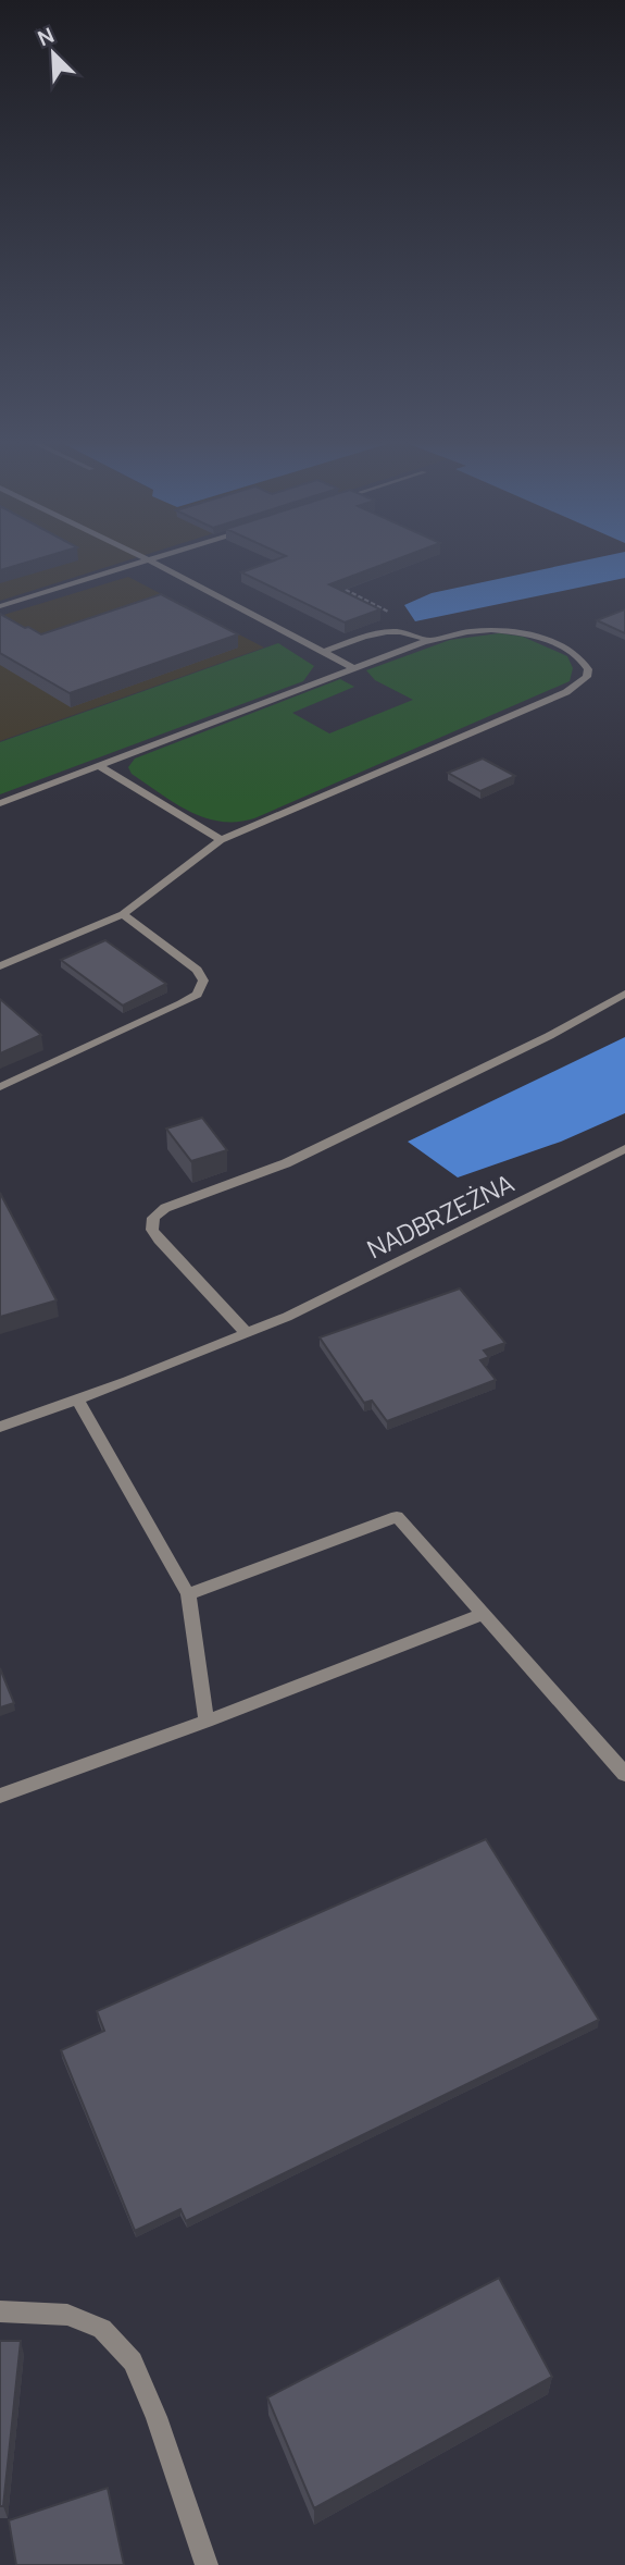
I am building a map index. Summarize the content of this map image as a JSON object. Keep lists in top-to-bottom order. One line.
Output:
{"streets":{"street":["NADBRZEŻNA"]},"north":"top left"}
